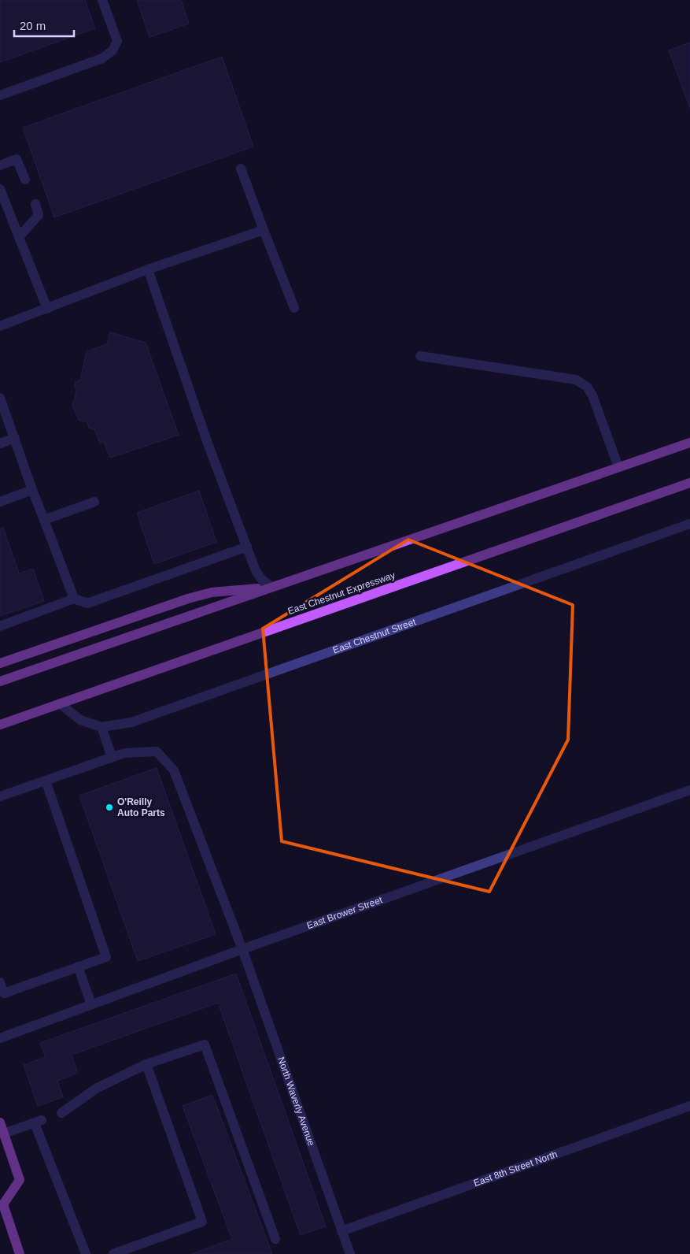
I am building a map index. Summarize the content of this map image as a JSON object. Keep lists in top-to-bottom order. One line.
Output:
{"streets":{"main road":["East Chestnut Expressway"],"street":["East Chestnut Street","East Brower Street","North Waverly Avenue","East 8th Street North"]},"crossings":[["East Chestnut Expressway","East Chestnut Street"],["East Brower Street","North Waverly Avenue"],["North Waverly Avenue","East 8th Street North"]],"places":["O'Reilly Auto Parts"],"scale_bar":"20 m"}
